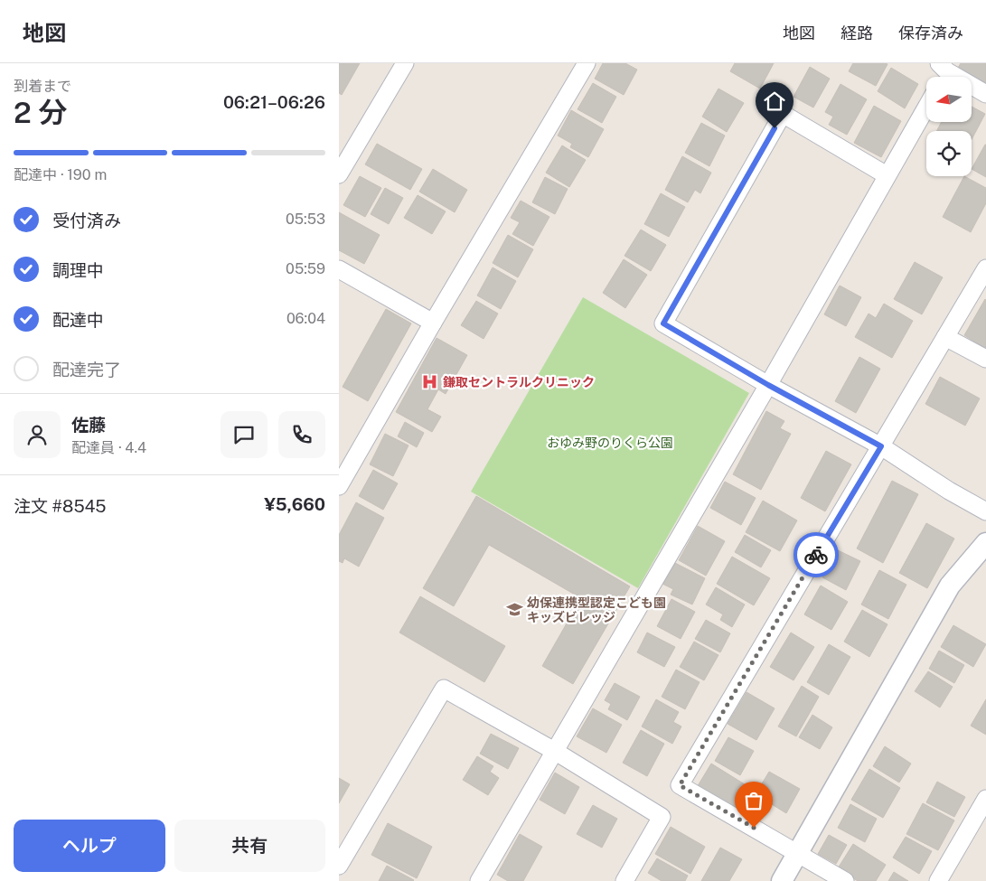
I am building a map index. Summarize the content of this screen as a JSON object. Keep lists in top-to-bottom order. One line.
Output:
{"parks":["おゆみ野のりくら公園"],"places":{"hospital":["鎌取セントラルクリニック"],"school or university":["幼保連携型認定こども園 キッズビレッジ"]},"north":"left","page":{"header":"地図","nav":["地図","経路","保存済み"],"heading":["2 分","到着まで","06:21–06:26"],"panel":["佐藤","配達員 · 4.4","注文 #8545","¥5,660"],"bar":"配達中 · 190 m","list":[["受付済み","05:53"],["調理中","05:59"],["配達中","06:04"],"配達完了"],"buttons":["ヘルプ","共有"]}}
